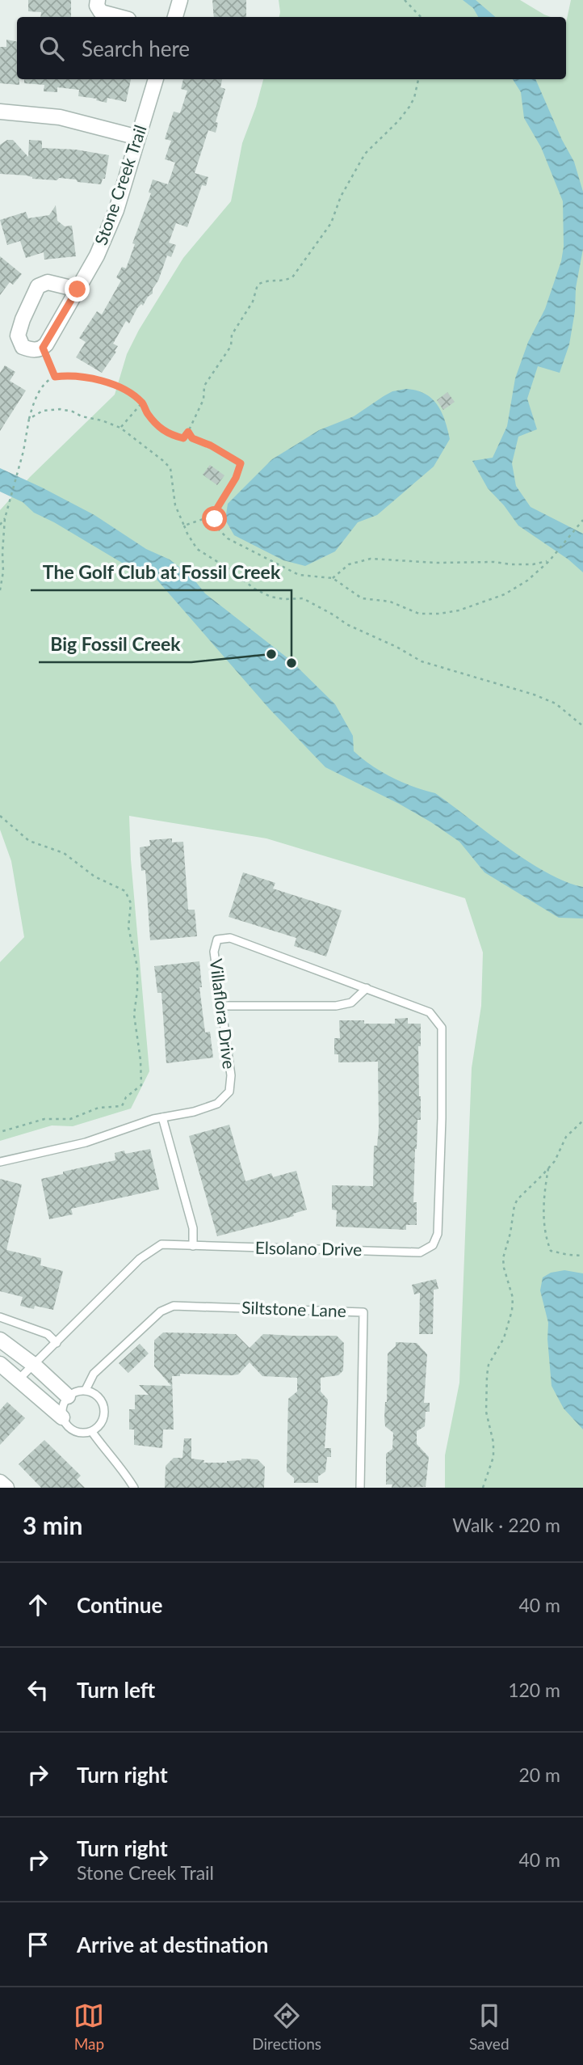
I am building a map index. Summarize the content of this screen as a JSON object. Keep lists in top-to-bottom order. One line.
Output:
{"streets":{"street":["Stone Creek Trail"],"lane":["Villaflora Drive","Elsolano Drive","Siltstone Lane"]},"crossings":[["Villaflora Drive","Elsolano Drive"]],"places":["Big Fossil Creek","The Golf Club at Fossil Creek"],"page":{"search":"Search here","heading":["3 min","Walk · 220 m"],"list":[["Continue","40 m"],["Turn left","120 m"],["Turn right","20 m"],["Turn right","Stone Creek Trail","40 m"],"Arrive at destination"],"nav":["Map","Directions","Saved"]}}
